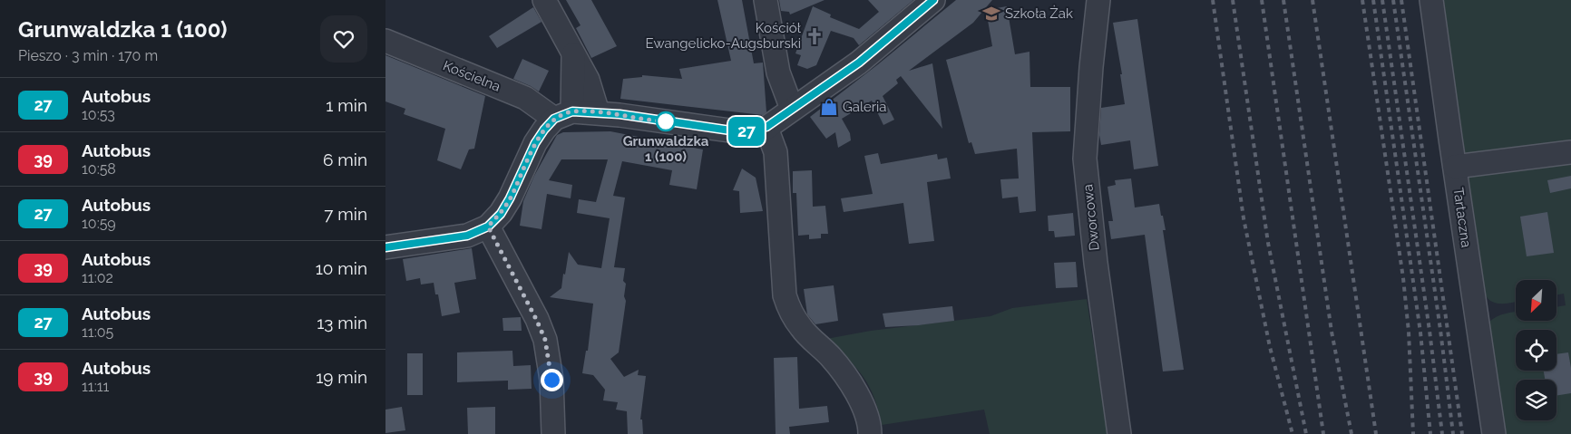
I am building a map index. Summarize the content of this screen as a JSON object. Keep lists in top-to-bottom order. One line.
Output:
{"streets":{"street":["Kościelna","Dworcowa","Tartaczna"]},"places":{"school or university":["Szkoła Żak"],"church":["Kościół Ewangelicko-Augsburski"],"shop":["Galeria"],"other":["Grunwaldzka 1 (100)"]},"lines":["bus line 27"],"north":"bottom left","page":{"heading":["Grunwaldzka 1 (100)","Pieszo · 3 min · 170 m"],"on_map":"27","list":[{"mark":"27","name":"Autobus","note":"10:53","value":"1 min"},{"mark":"39","name":"Autobus","note":"10:58","value":"6 min"},{"mark":"27","name":"Autobus","note":"10:59","value":"7 min"},{"mark":"39","name":"Autobus","note":"11:02","value":"10 min"},{"mark":"27","name":"Autobus","note":"11:05","value":"13 min"},{"mark":"39","name":"Autobus","note":"11:11","value":"19 min"}]}}
